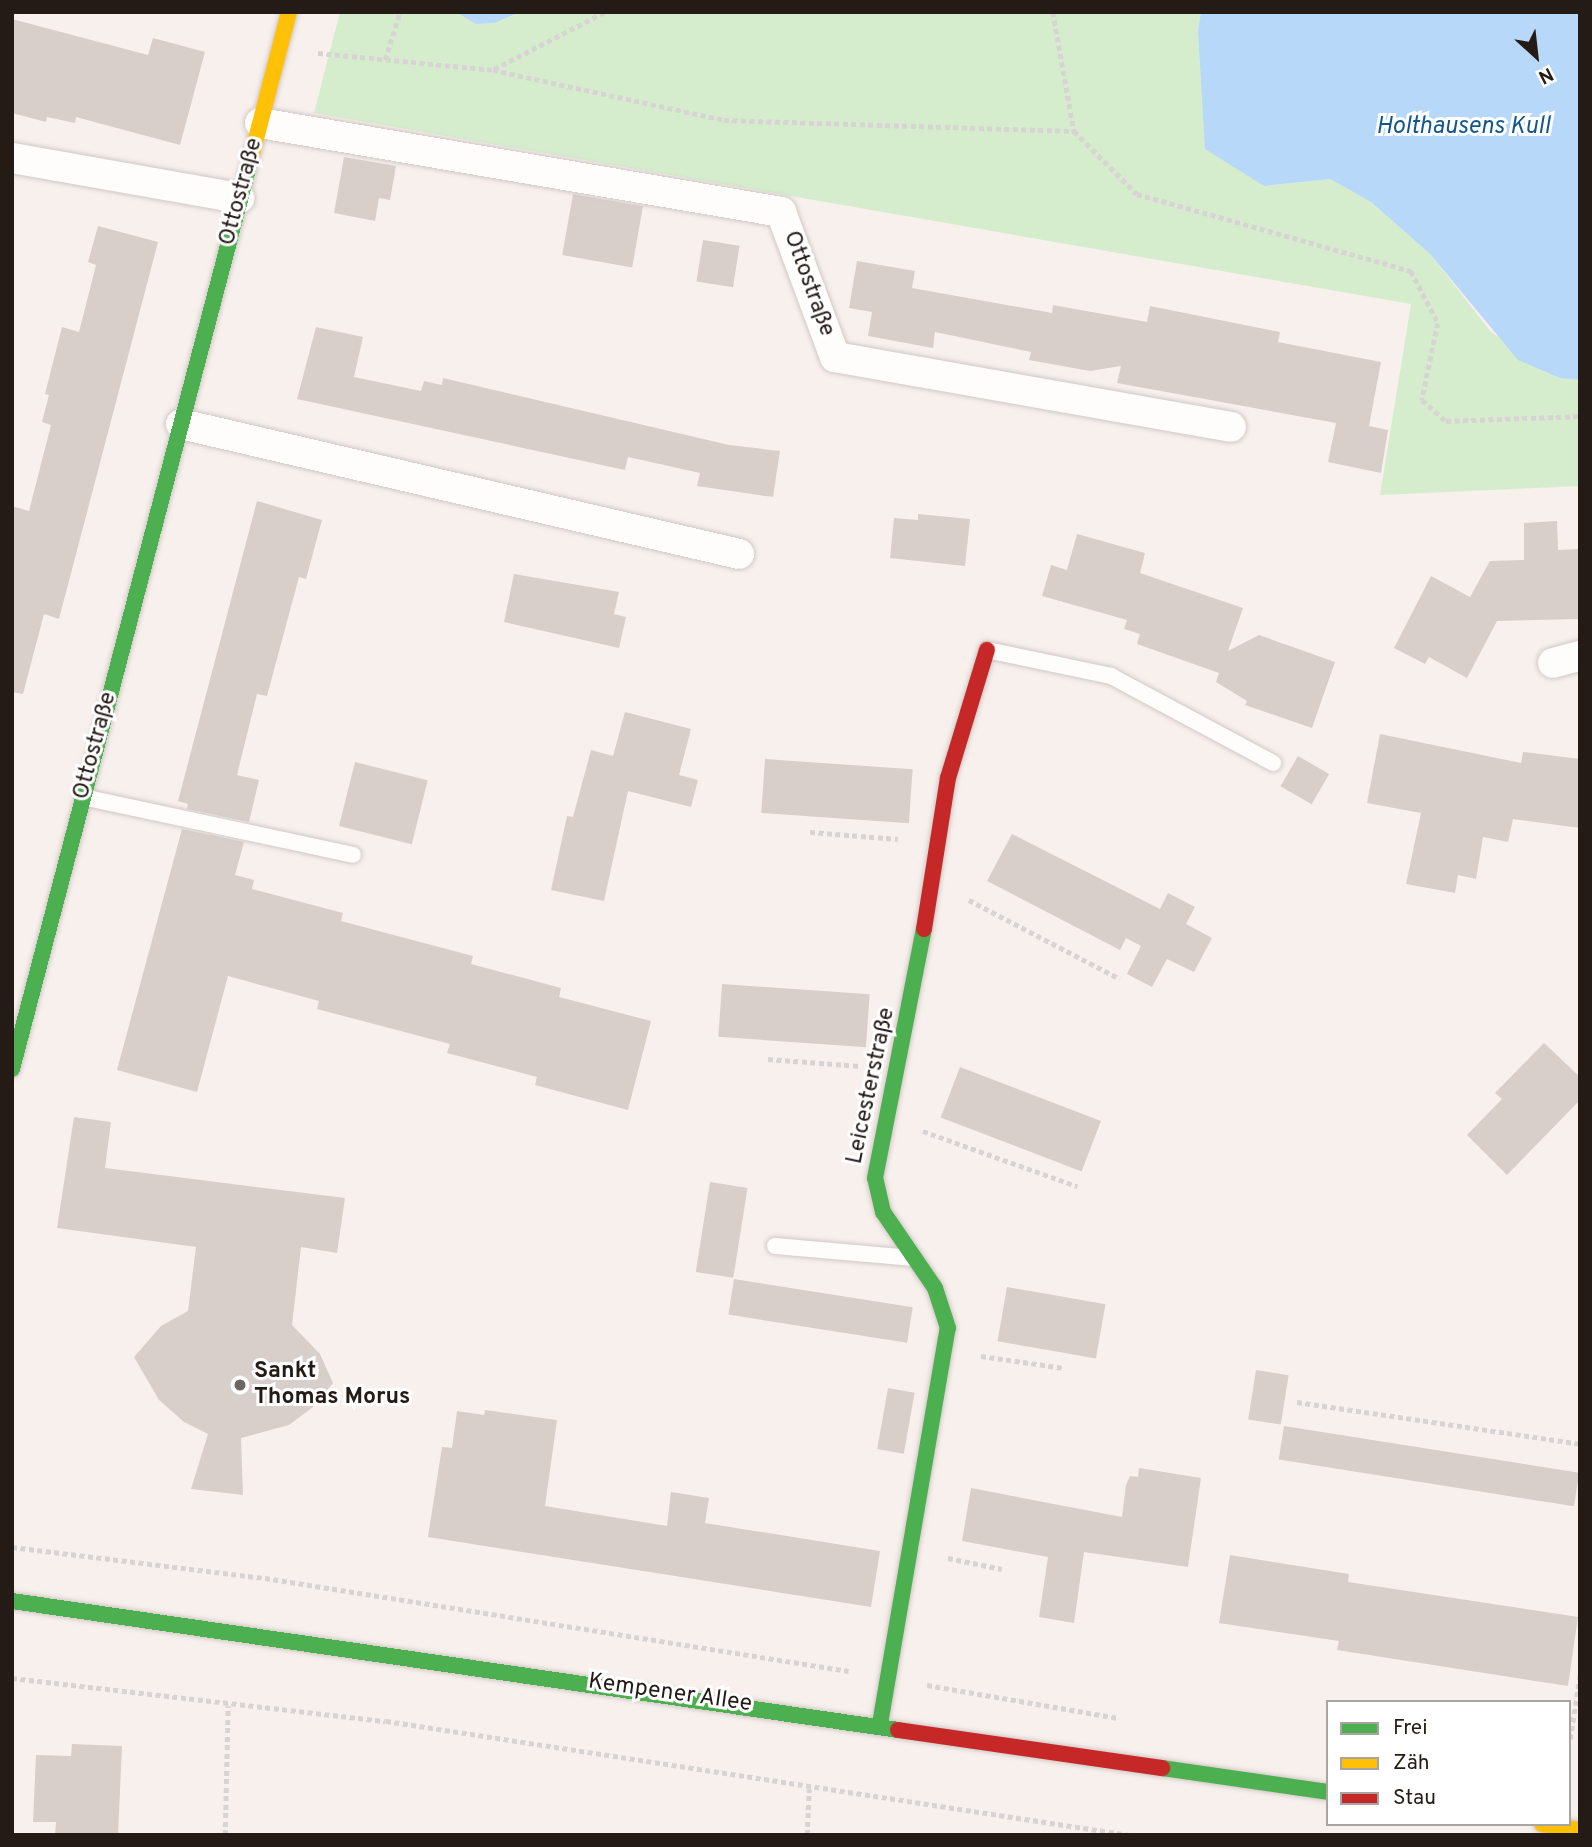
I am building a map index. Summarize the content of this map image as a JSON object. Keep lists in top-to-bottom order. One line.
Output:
{"streets":{"street":["Ottostraße","Leicesterstraße","Kempener Allee"]},"crossings":[["Leicesterstraße","Kempener Allee"]],"water":["Holthausens Kull"],"places":["Sankt Thomas Morus"],"legend":["Frei","Zäh","Stau"],"north":"bottom right"}
